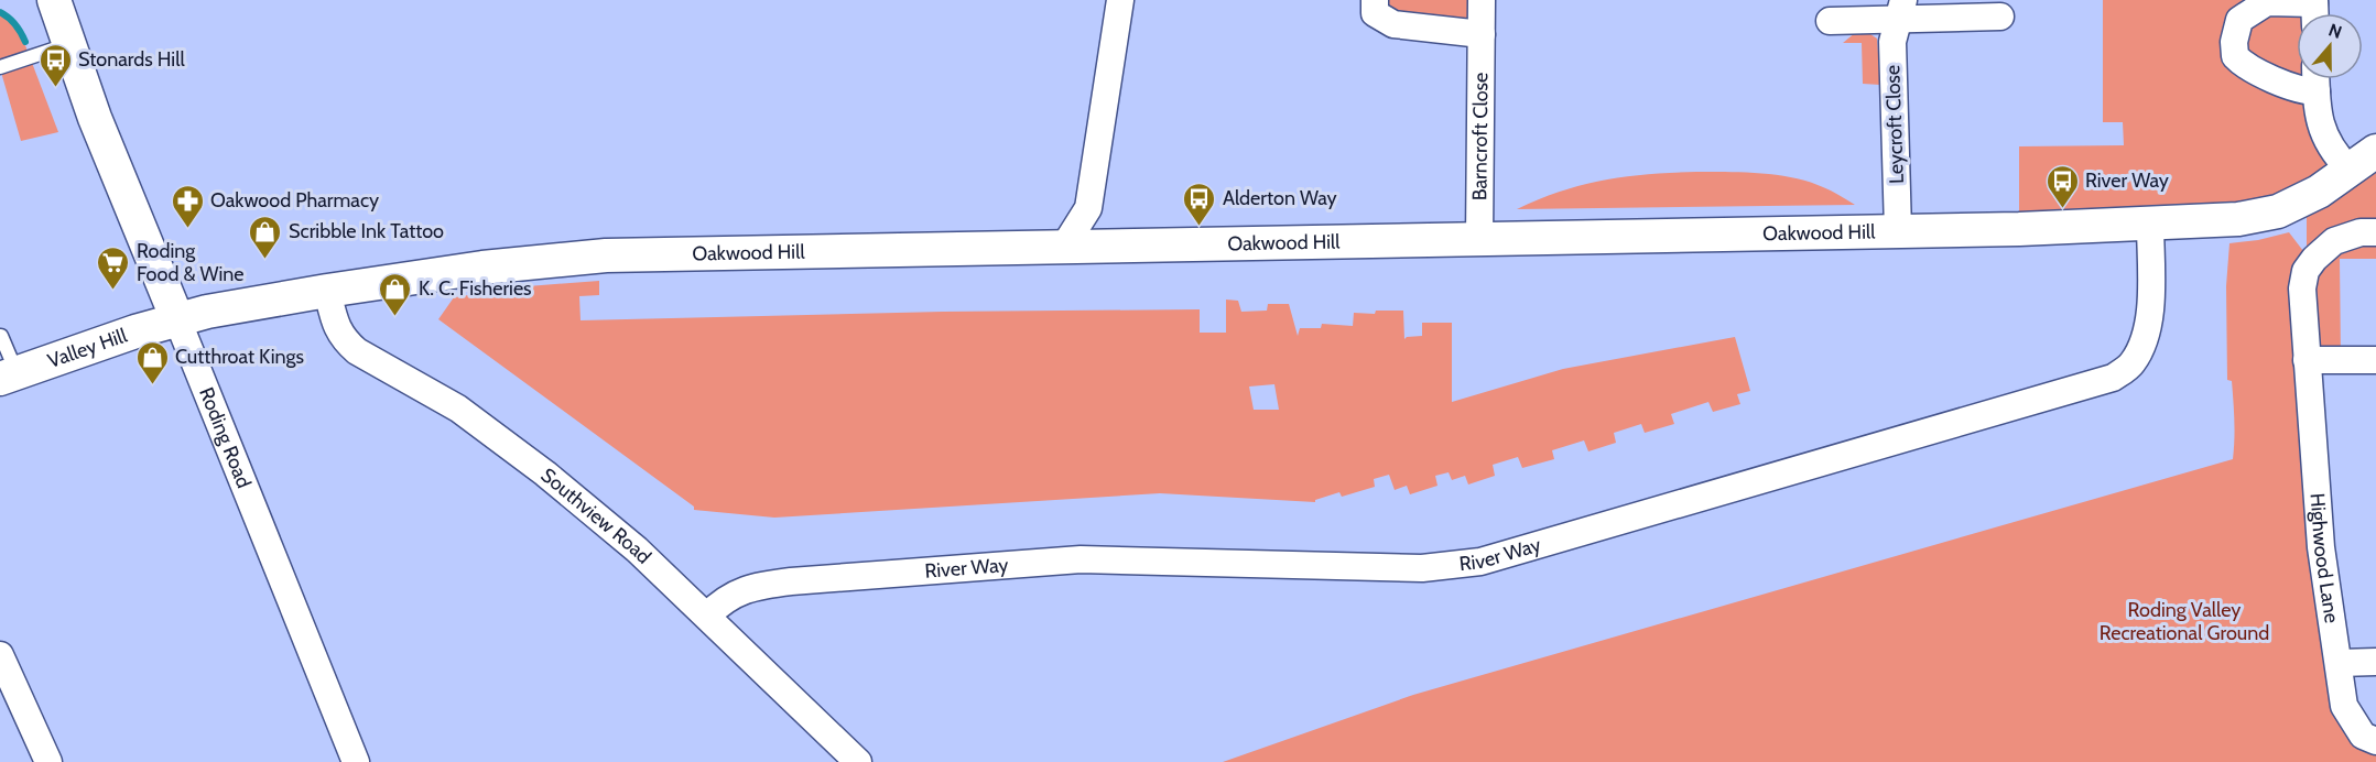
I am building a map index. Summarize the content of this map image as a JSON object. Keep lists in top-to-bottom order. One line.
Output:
{"streets":{"street":["Leycroft Close","Barncroft Close","Oakwood Hill","Valley Hill","Roding Road","Southview Road","River Way","Highwood Lane"]},"crossings":[["Leycroft Close","Oakwood Hill"],["Barncroft Close","Oakwood Hill"],["Oakwood Hill","Valley Hill"],["Oakwood Hill","Roding Road"],["Oakwood Hill","Southview Road"],["Oakwood Hill","River Way"],["Valley Hill","Roding Road"],["Southview Road","River Way"]],"parks":["Roding Valley Recreational Ground"],"places":{"bus stop":["Stonards Hill","River Way","Alderton Way"],"pharmacy":["Oakwood Pharmacy"],"shop":["Scribble Ink Tattoo","K. C. Fisheries","Cutthroat Kings"],"supermarket":["Roding Food & Wine"]},"north":"top"}
